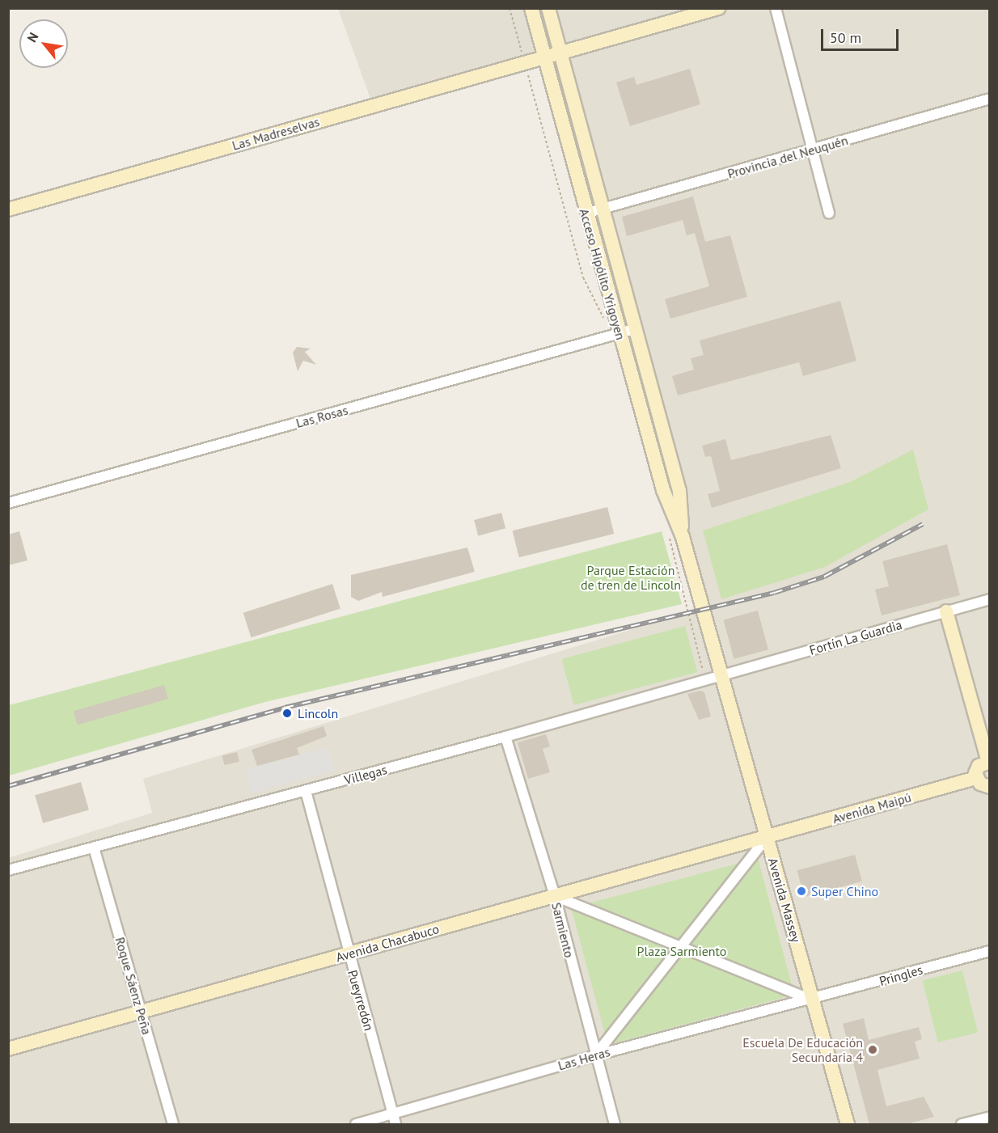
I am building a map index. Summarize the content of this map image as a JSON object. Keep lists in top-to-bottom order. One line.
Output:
{"streets":{"main road":["Las Madreselvas","Acceso Hipólito Yrigoyen","Avenida Maipú","Avenida Massey","Avenida Chacabuco"],"street":["Provincia del Neuquén","Las Rosas","Fortín La Guardia","Villegas","Sarmiento","Pringles","Roque Sáenz Peña","Pueyrredón","Las Heras"]},"crossings":[["Las Madreselvas","Acceso Hipólito Yrigoyen"],["Provincia del Neuquén","Acceso Hipólito Yrigoyen"],["Acceso Hipólito Yrigoyen","Las Rosas"],["Acceso Hipólito Yrigoyen","Fortín La Guardia"],["Acceso Hipólito Yrigoyen","Villegas"],["Acceso Hipólito Yrigoyen","Avenida Massey"],["Fortín La Guardia","Villegas"],["Fortín La Guardia","Avenida Massey"],["Villegas","Avenida Massey"],["Villegas","Sarmiento"],["Villegas","Roque Sáenz Peña"],["Villegas","Pueyrredón"],["Avenida Maipú","Avenida Massey"],["Avenida Maipú","Avenida Chacabuco"],["Avenida Massey","Avenida Chacabuco"],["Avenida Massey","Pringles"],["Avenida Massey","Las Heras"],["Sarmiento","Avenida Chacabuco"],["Sarmiento","Las Heras"],["Avenida Chacabuco","Roque Sáenz Peña"],["Avenida Chacabuco","Pueyrredón"],["Pringles","Las Heras"],["Pueyrredón","Las Heras"]],"parks":["Parque Estación de tren de Lincoln","Plaza Sarmiento"],"places":["Lincoln","Super Chino","Escuela De Educación Secundaria 4"],"scale_bar":"50 m","north":"top left"}
